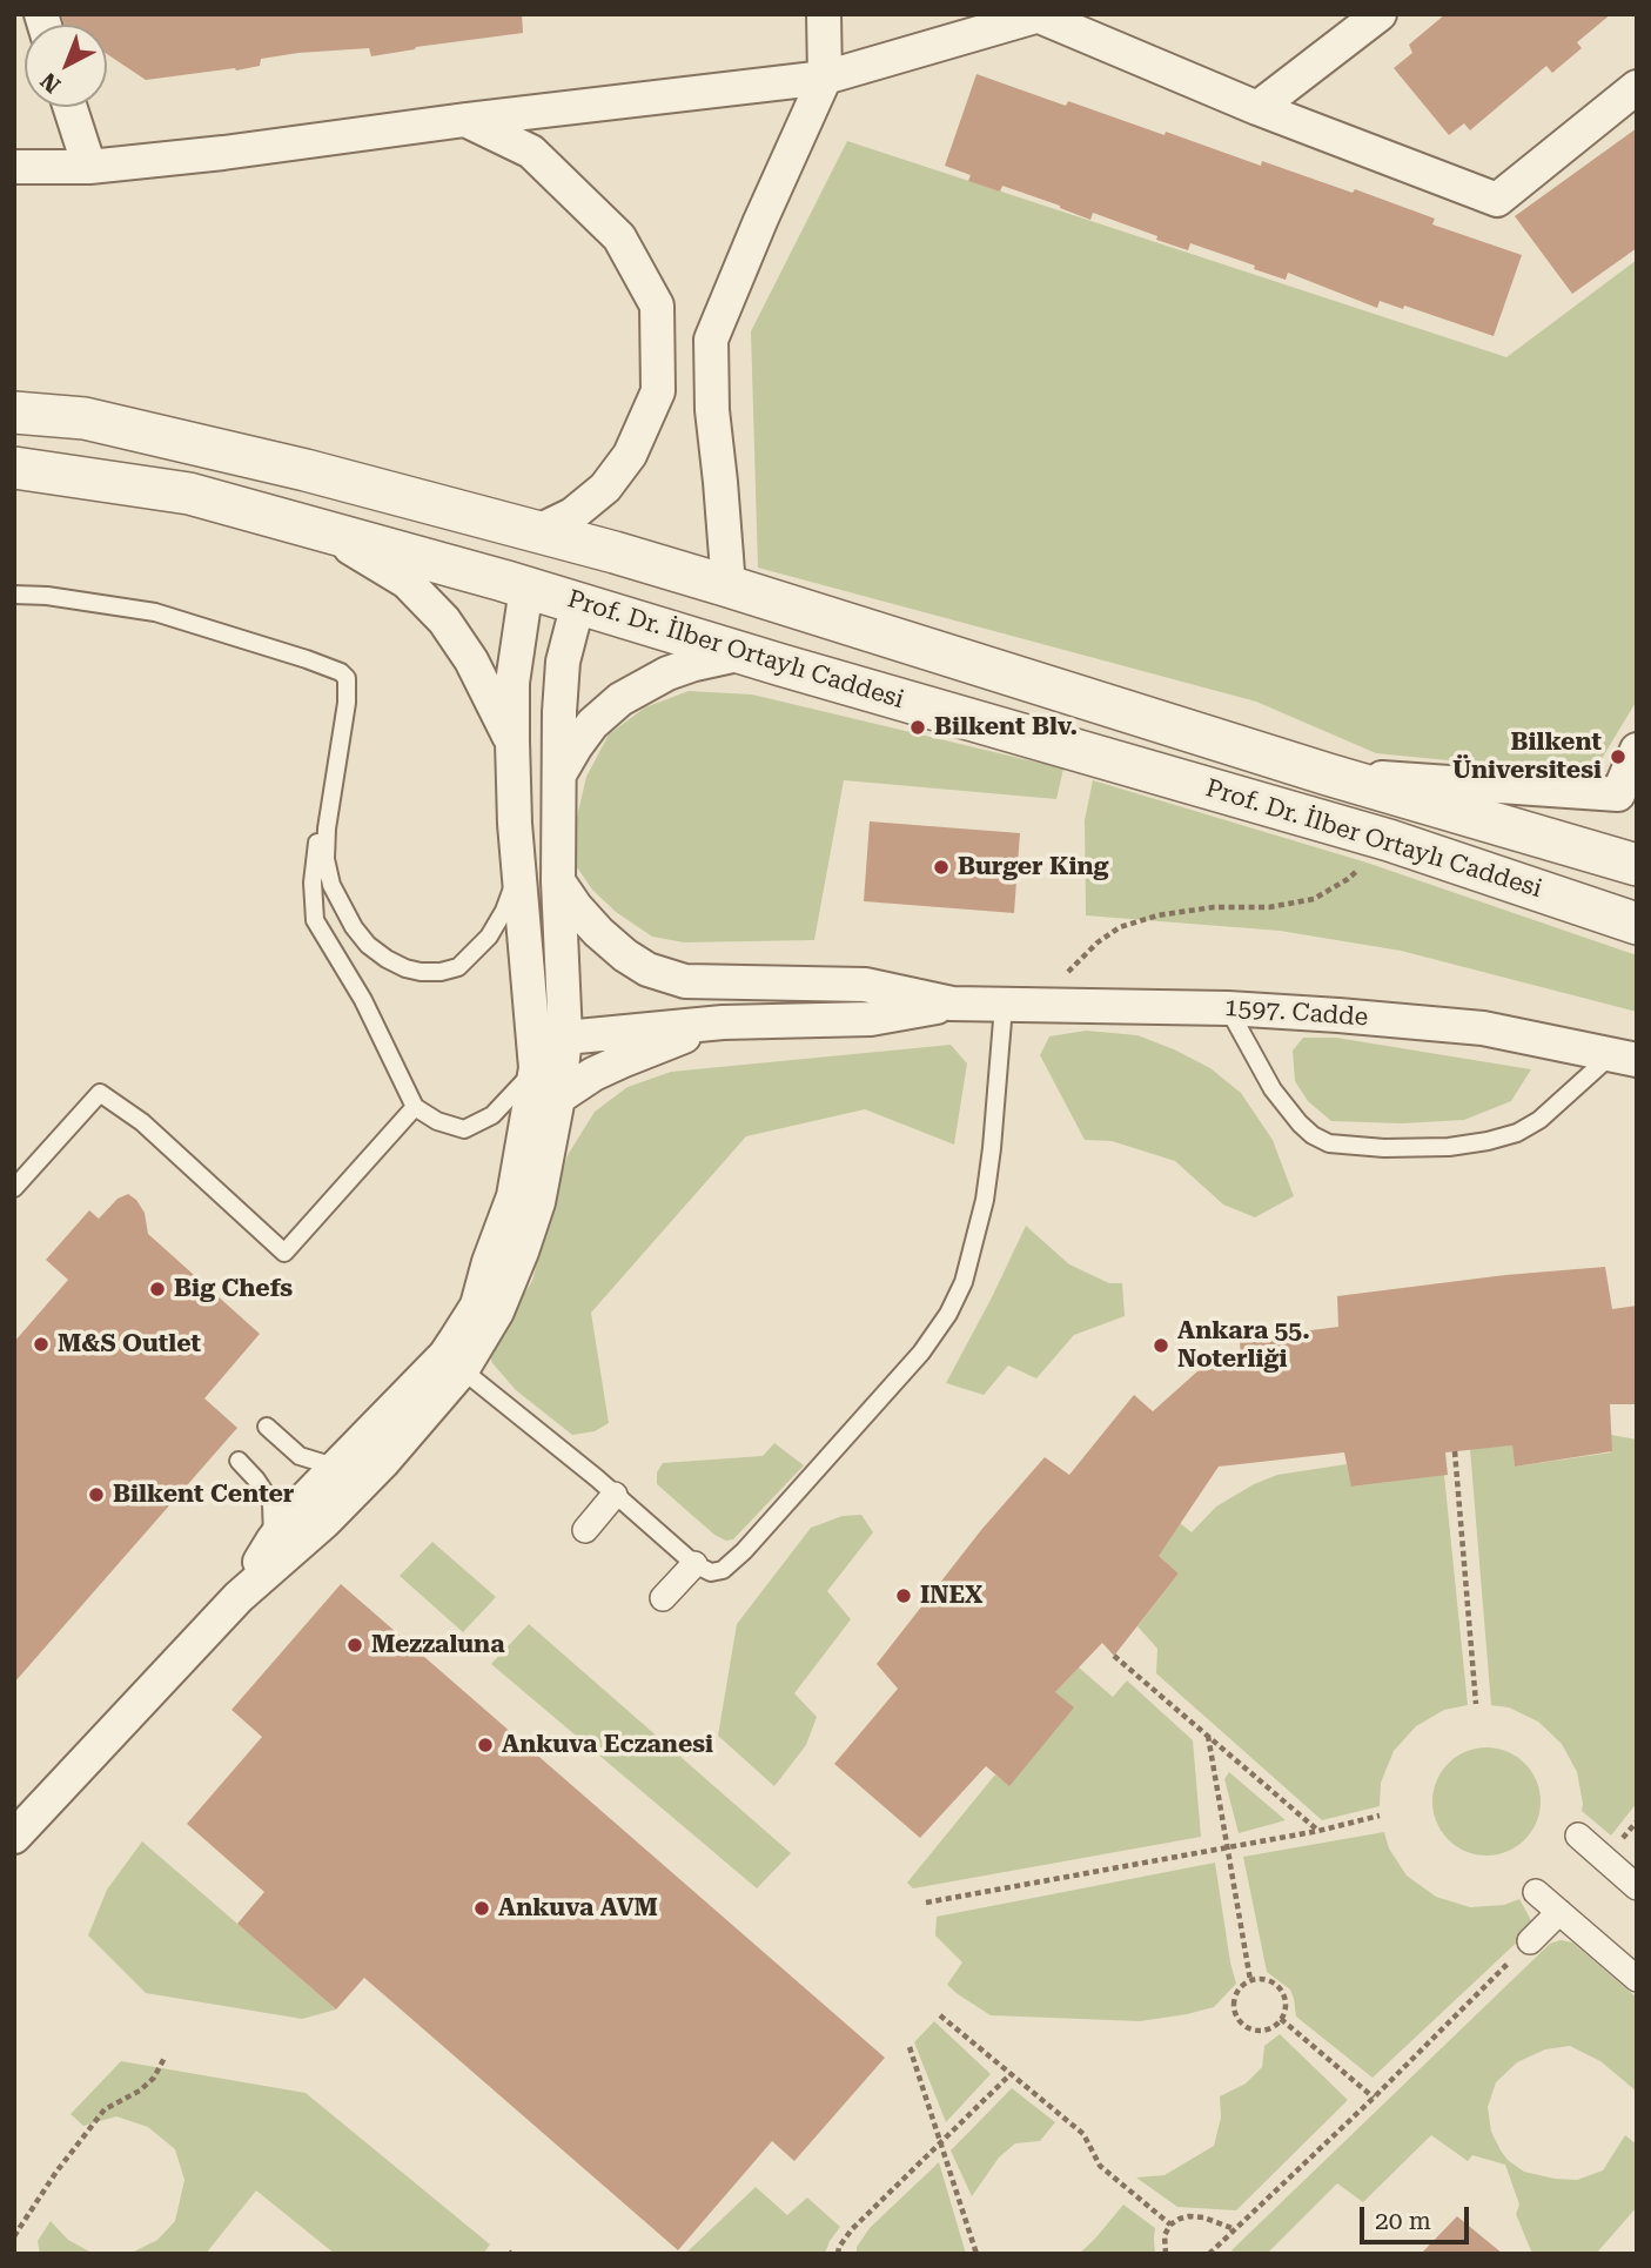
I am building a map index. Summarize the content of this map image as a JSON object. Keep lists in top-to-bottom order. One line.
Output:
{"streets":{"street":["Prof. Dr. İlber Ortaylı Caddesi","1597. Cadde"]},"places":["Bilkent Blv.","Bilkent Üniversitesi","Burger King","Big Chefs","M&S Outlet","Ankara 55. Noterliği","Bilkent Center","INEX","Mezzaluna","Ankuva Eczanesi","Ankuva AVM"],"scale_bar":"20 m","north":"bottom left"}
